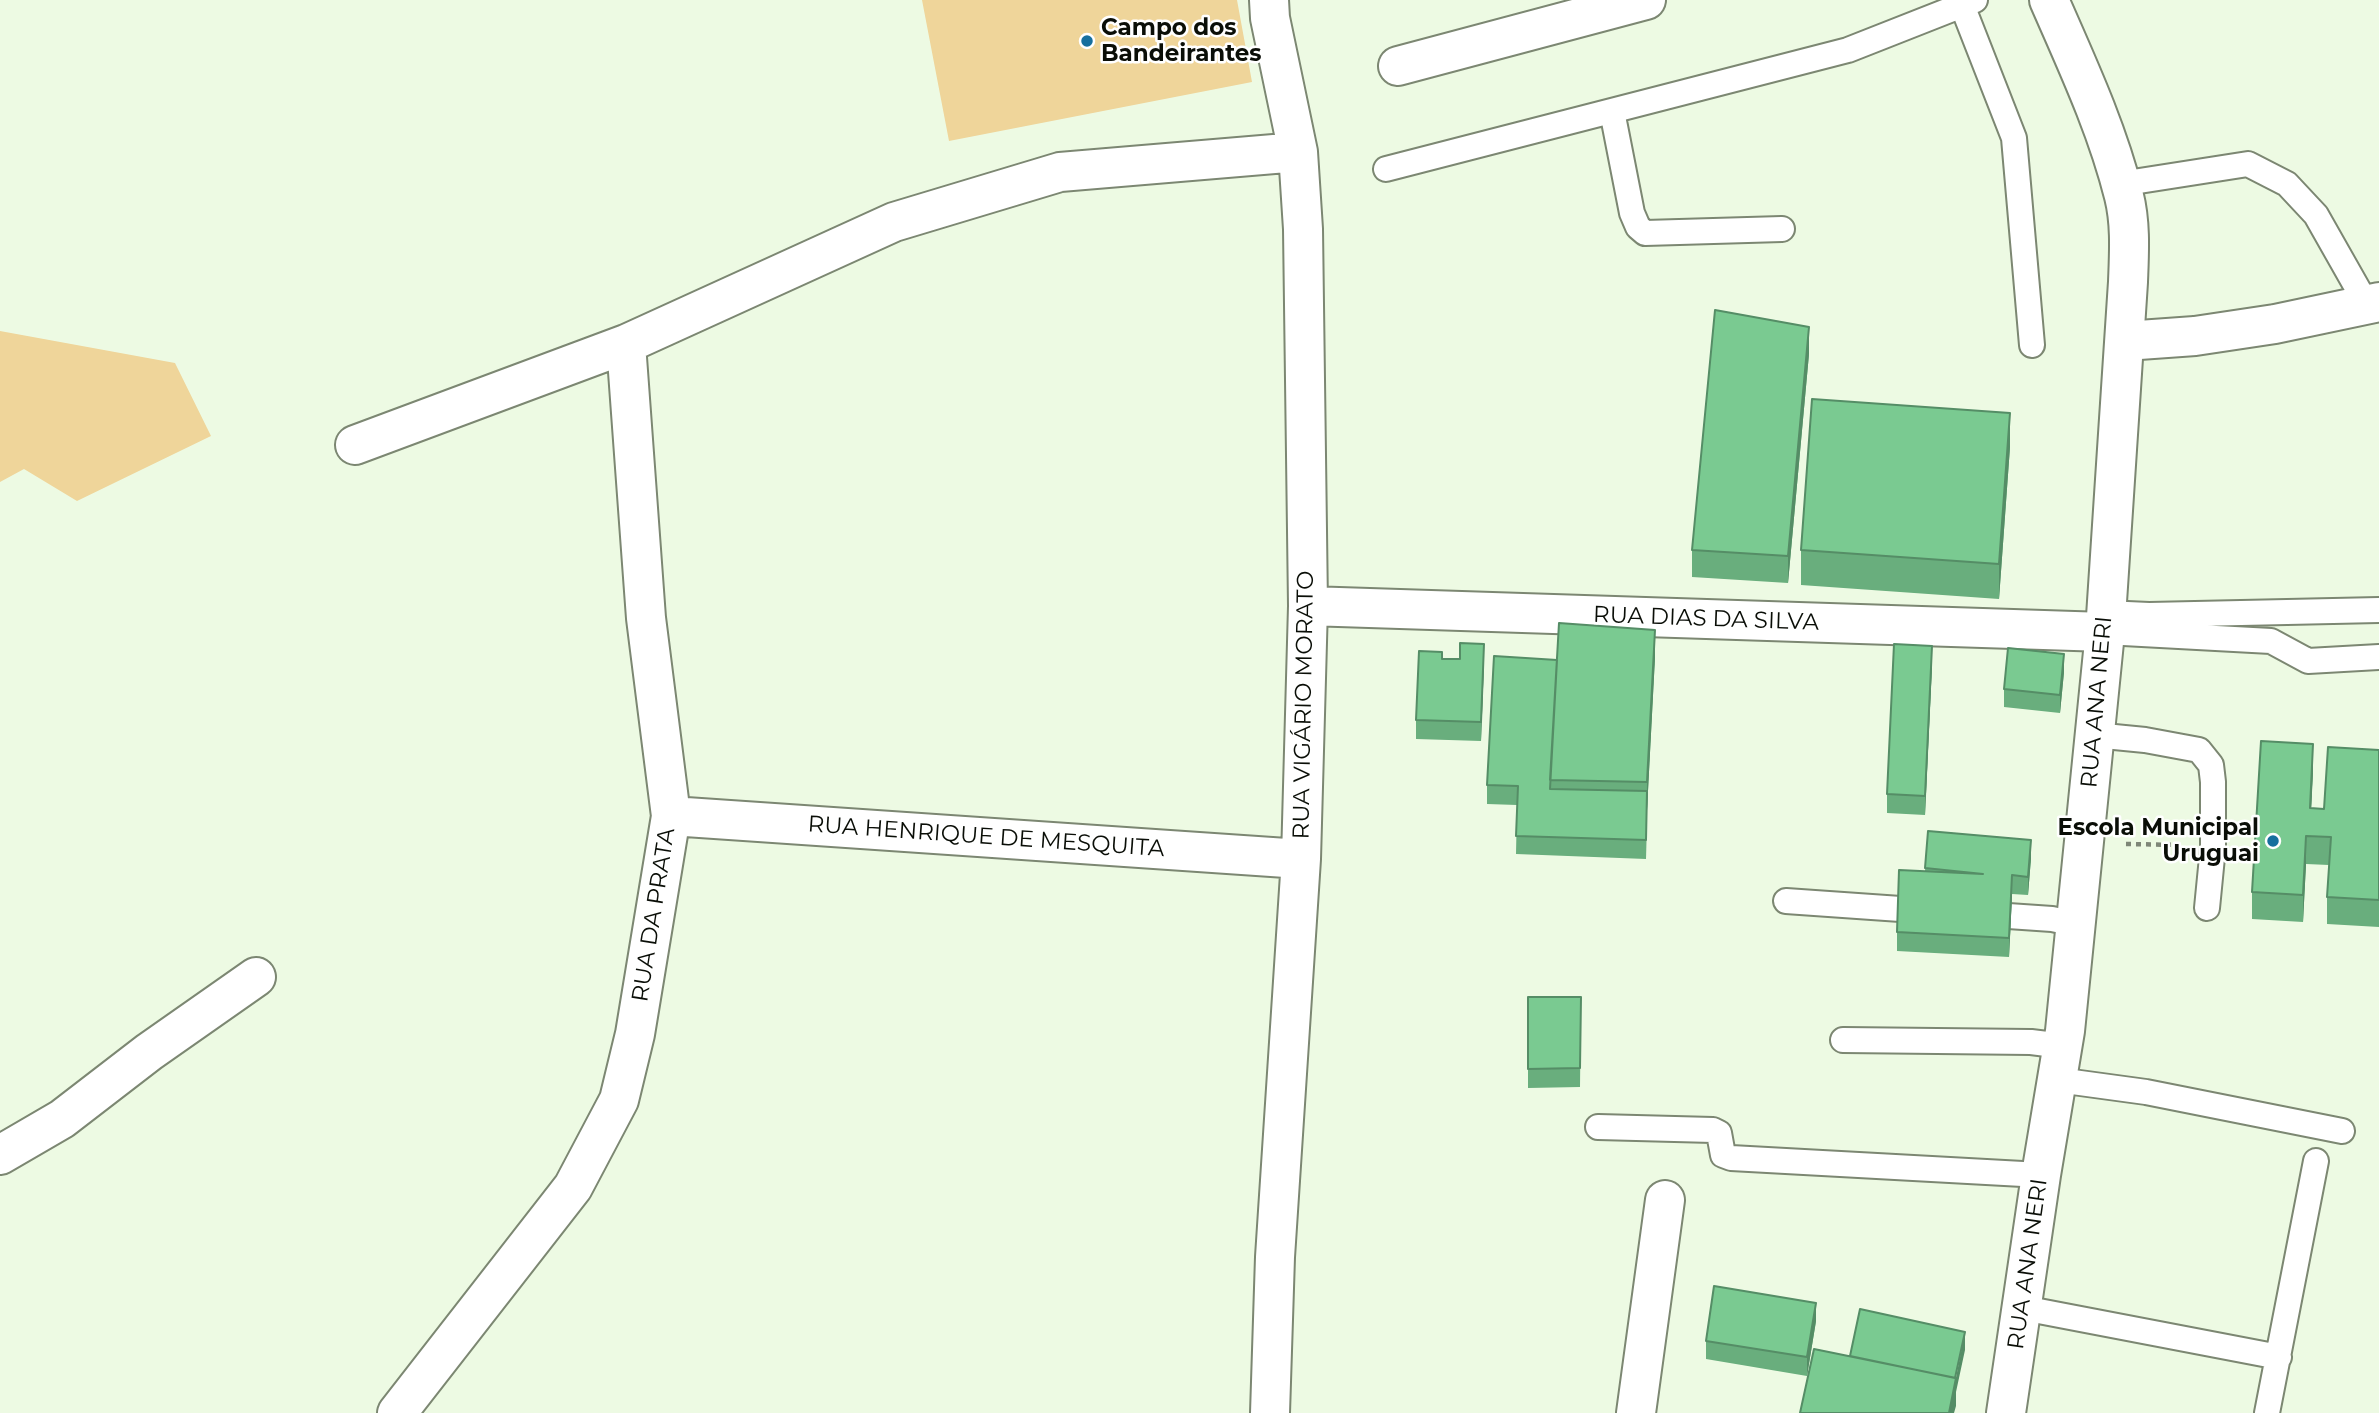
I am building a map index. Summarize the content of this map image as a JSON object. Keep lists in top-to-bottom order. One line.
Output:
{"streets":{"street":["RUA DIAS DA SILVA","RUA ANA NERI","RUA VIGÁRIO MORATO","RUA HENRIQUE DE MESQUITA","RUA DA PRATA"]},"crossings":[["RUA DIAS DA SILVA","RUA ANA NERI"],["RUA DIAS DA SILVA","RUA VIGÁRIO MORATO"],["RUA VIGÁRIO MORATO","RUA HENRIQUE DE MESQUITA"],["RUA HENRIQUE DE MESQUITA","RUA DA PRATA"]],"places":["Campo dos Bandeirantes","Escola Municipal Uruguai"]}
